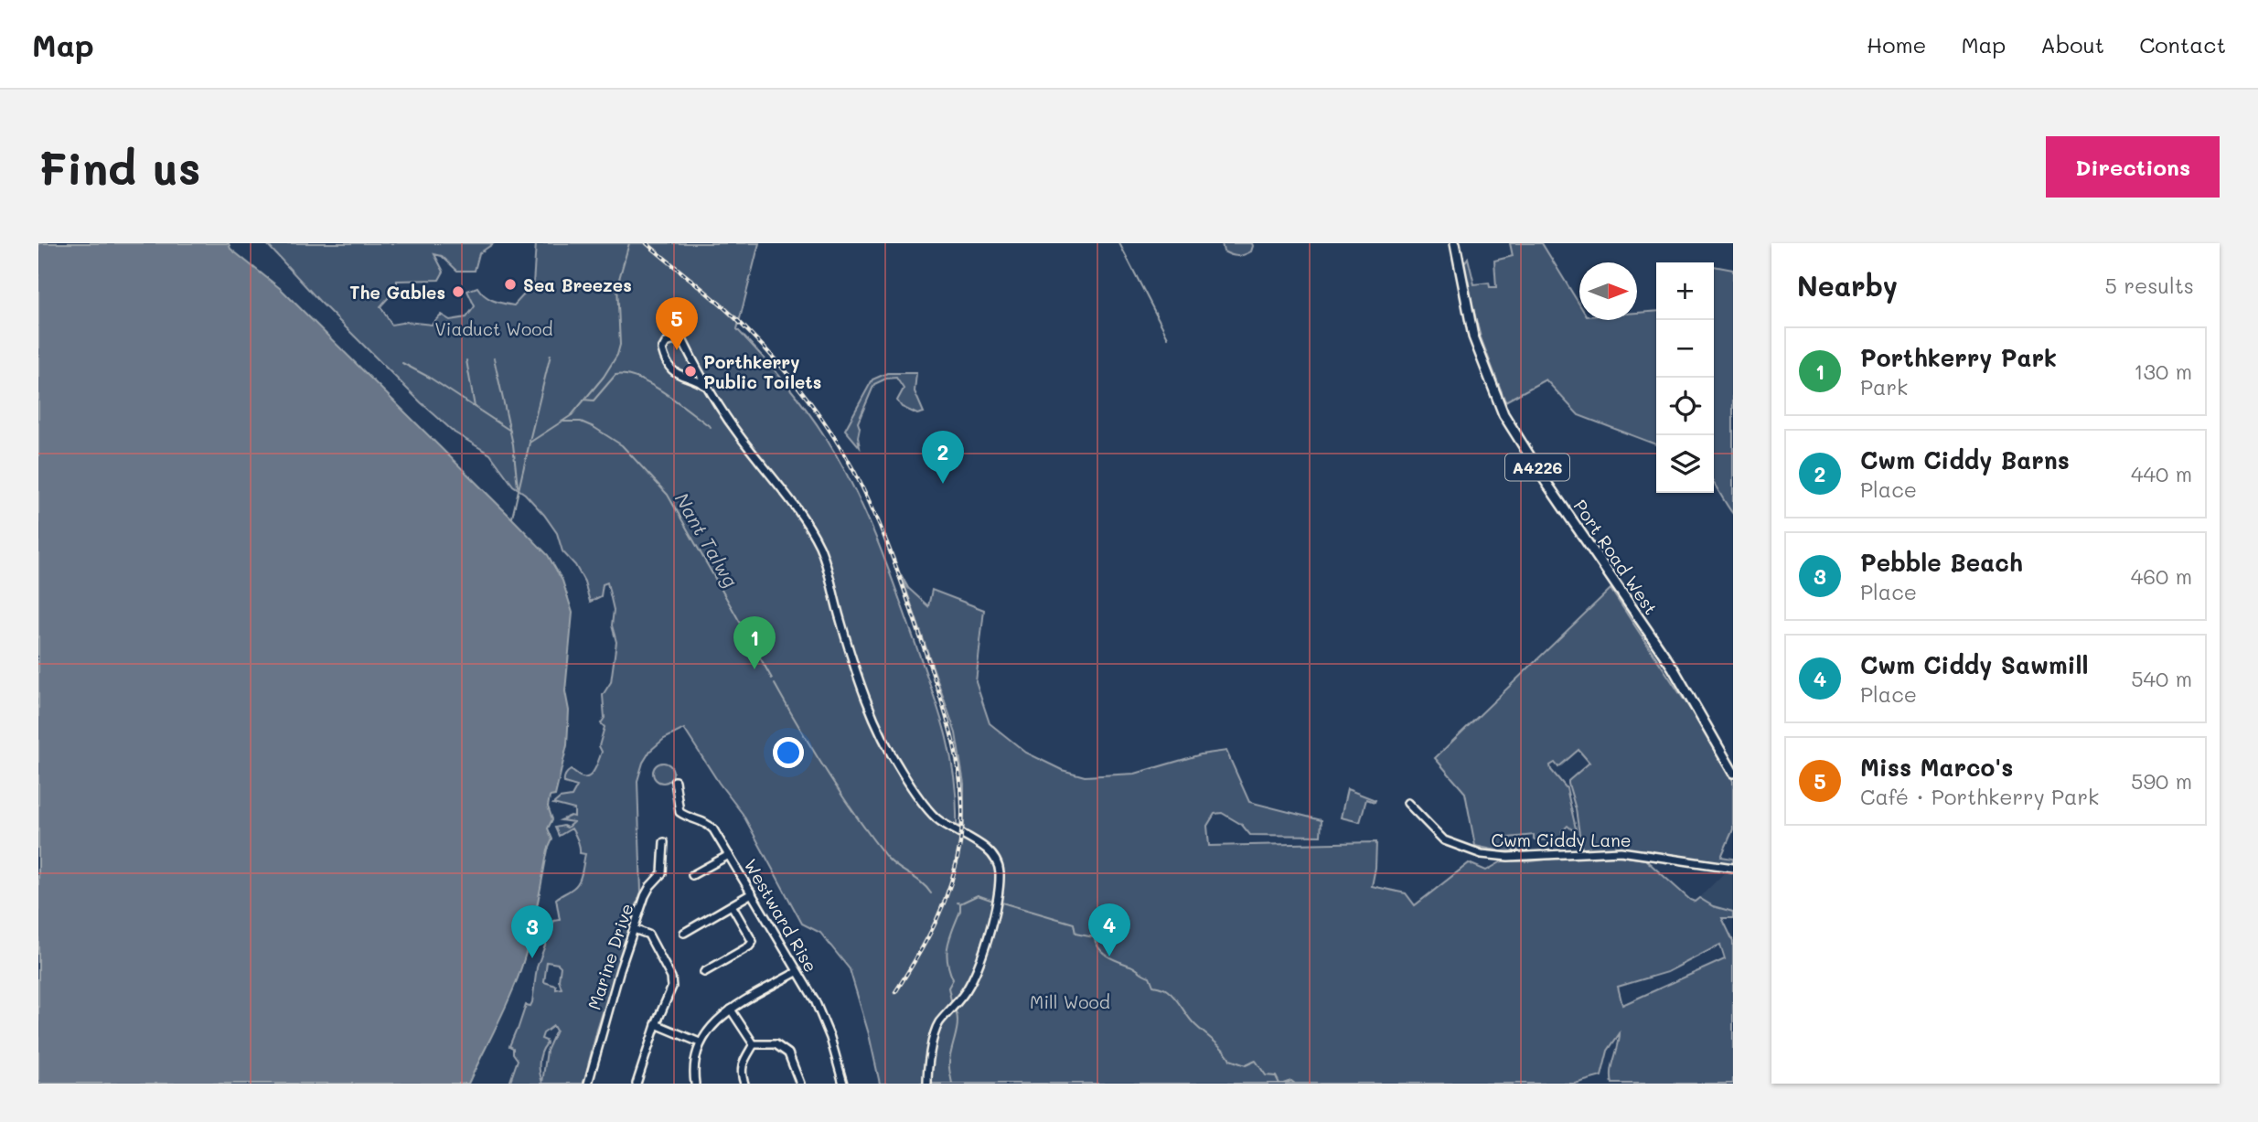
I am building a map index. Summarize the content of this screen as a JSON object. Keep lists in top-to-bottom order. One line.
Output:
{"streets":{"main road":["A4226","Port Road West"],"street":["Cwm Ciddy Lane","Westward Rise","Marine Drive"]},"water":["Nant Talwg"],"parks":["Viaduct Wood","Mill Wood"],"places":["Sea Breezes","The Gables","Porthkerry Public Toilets"],"north":"right","page":{"header":"Map","nav":["Home","Map","About","Contact"],"buttons":"Directions","title":"Find us","heading":["Nearby","5 results"],"map_buttons":["+","−"],"pins":["5","2","1","4","3"],"list":[{"mark":"1","name":"Porthkerry Park","note":"Park","value":"130 m"},{"mark":"2","name":"Cwm Ciddy Barns","note":"Place","value":"440 m"},{"mark":"3","name":"Pebble Beach","note":"Place","value":"460 m"},{"mark":"4","name":"Cwm Ciddy Sawmill","note":"Place","value":"540 m"},{"mark":"5","name":"Miss Marco's","note":"Café · Porthkerry Park","value":"590 m"}]}}
